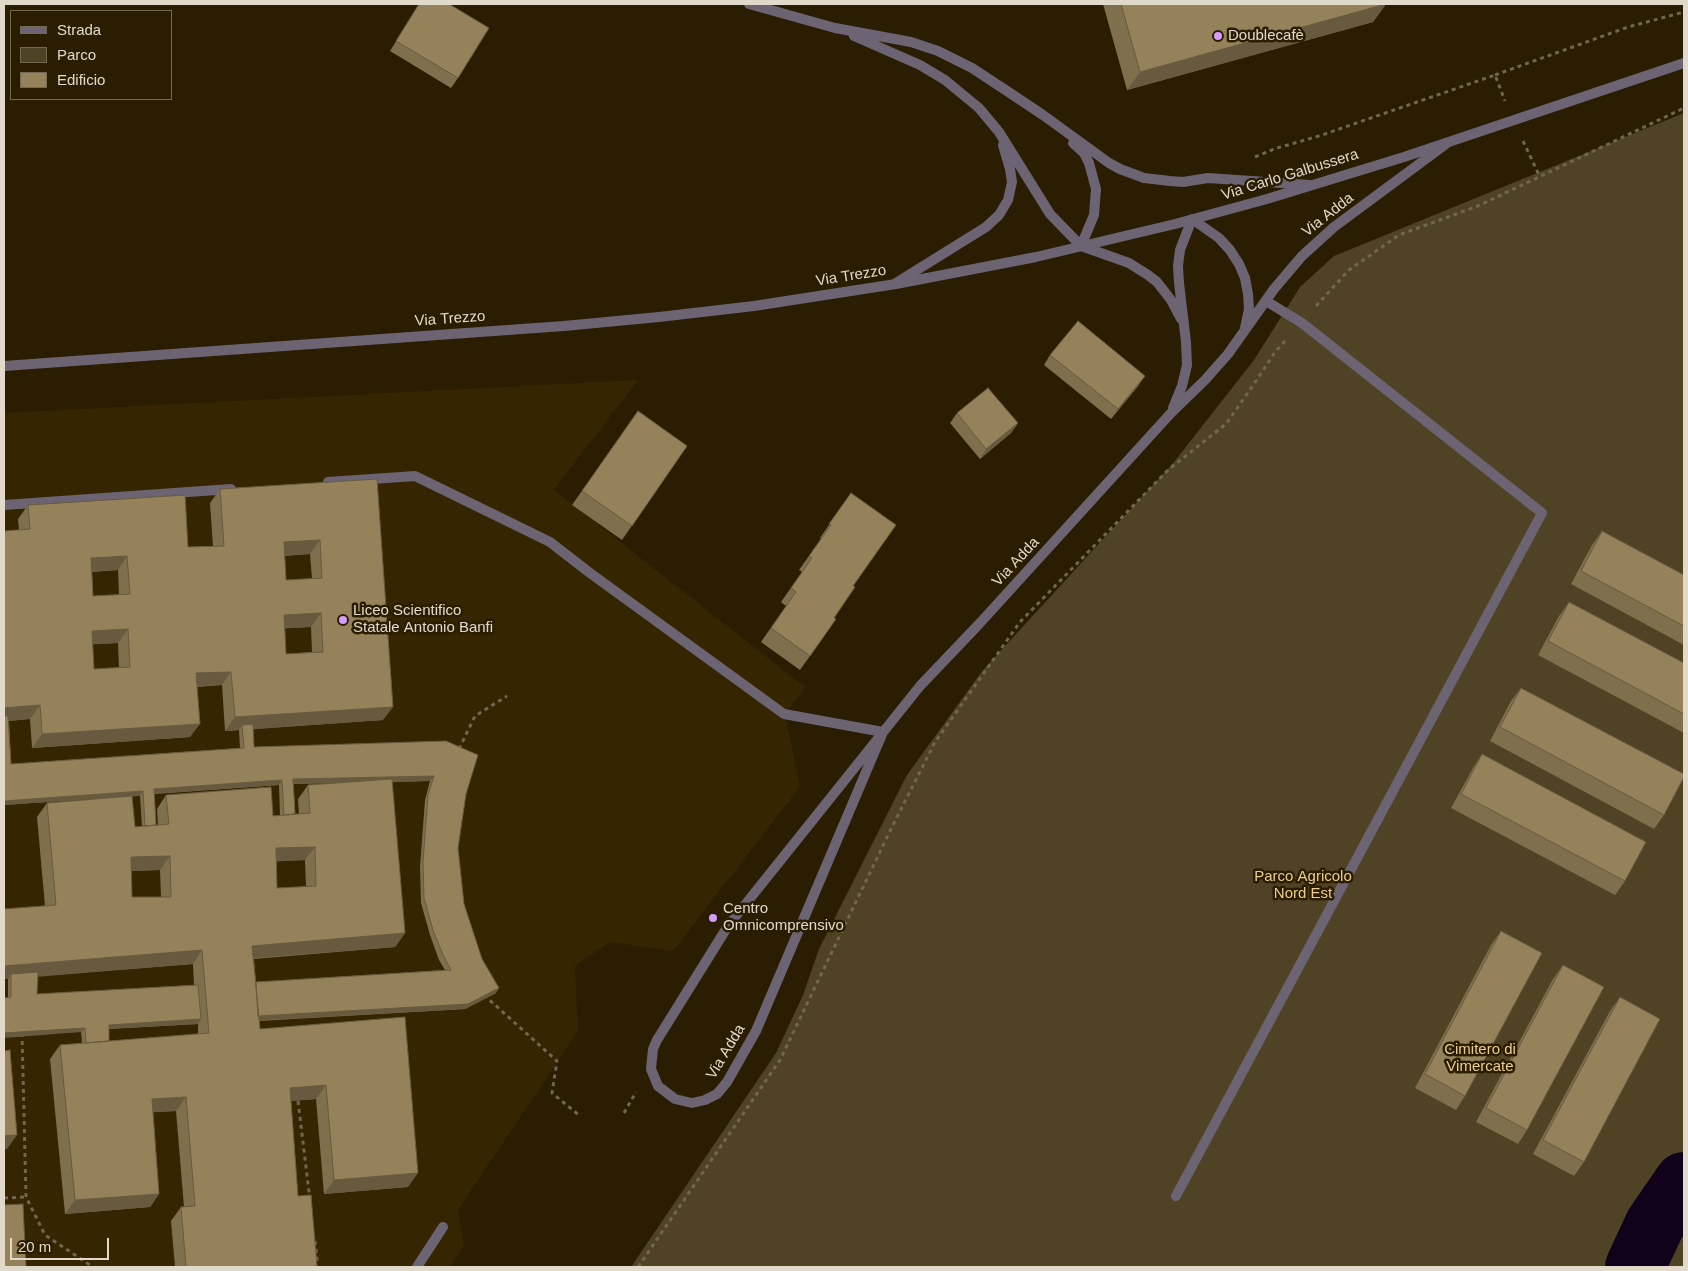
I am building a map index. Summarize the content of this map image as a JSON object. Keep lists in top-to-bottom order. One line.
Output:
{"streets":{"street":["Via Carlo Galbussera","Via Adda","Via Trezzo"]},"crossings":[["Via Carlo Galbussera","Via Adda"],["Via Carlo Galbussera","Via Trezzo"]],"parks":["Parco Agricolo Nord Est","Cimitero di Vimercate"],"places":["Doublecafè","Liceo Scientifico Statale Antonio Banfi","Centro Omnicomprensivo"],"legend":["Strada","Parco","Edificio"],"scale_bar":"20 m"}
